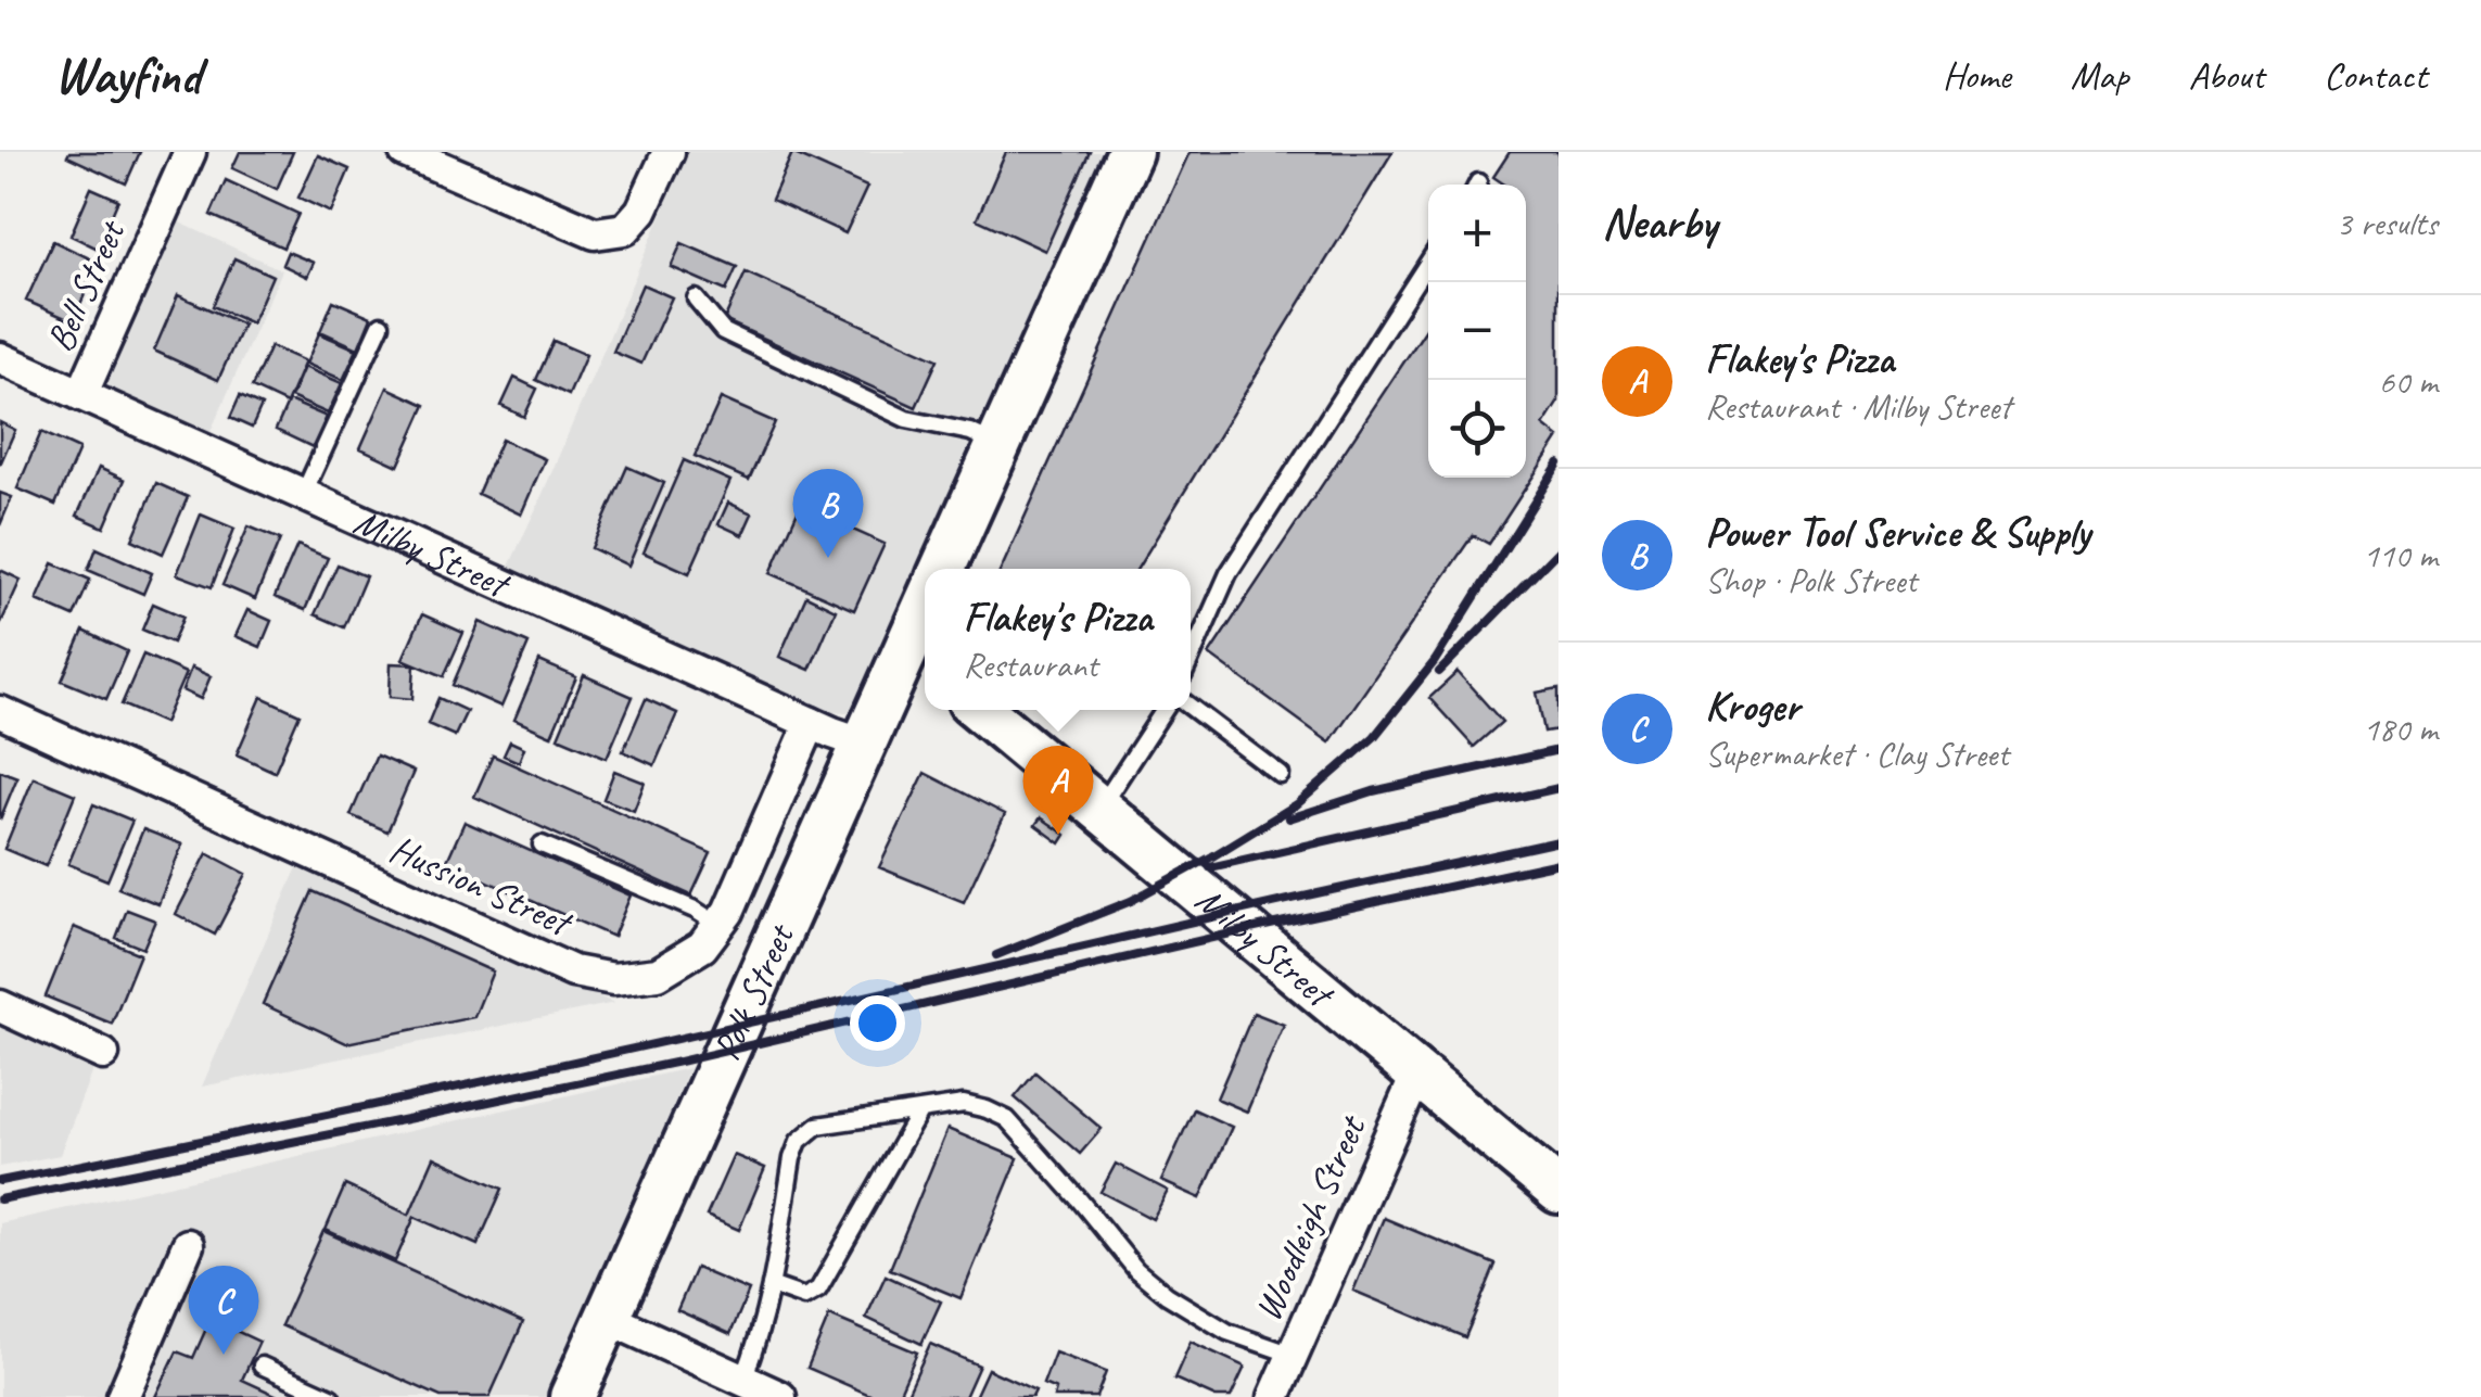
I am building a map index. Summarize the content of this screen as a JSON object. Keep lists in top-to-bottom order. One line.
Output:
{"streets":{"main road":["Milby Street","Polk Street"],"street":["Bell Street","Hussion Street","Woodleigh Street"]},"crossings":[["Bell Street","Milby Street"],["Milby Street","Hussion Street"],["Milby Street","Polk Street"],["Milby Street","Woodleigh Street"]],"page":{"header":"Wayfind","nav":["Home","Map","About","Contact"],"heading":["Nearby","3 results"],"map_buttons":["+","−"],"list":[{"mark":"A","name":"Flakey's Pizza","note":"Restaurant · Milby Street","value":"60 m"},{"mark":"B","name":"Power Tool Service & Supply","note":"Shop · Polk Street","value":"110 m"},{"mark":"C","name":"Kroger","note":"Supermarket · Clay Street","value":"180 m"}],"pins":["B","A","C"],"popup":["Flakey's Pizza","Restaurant"]}}
